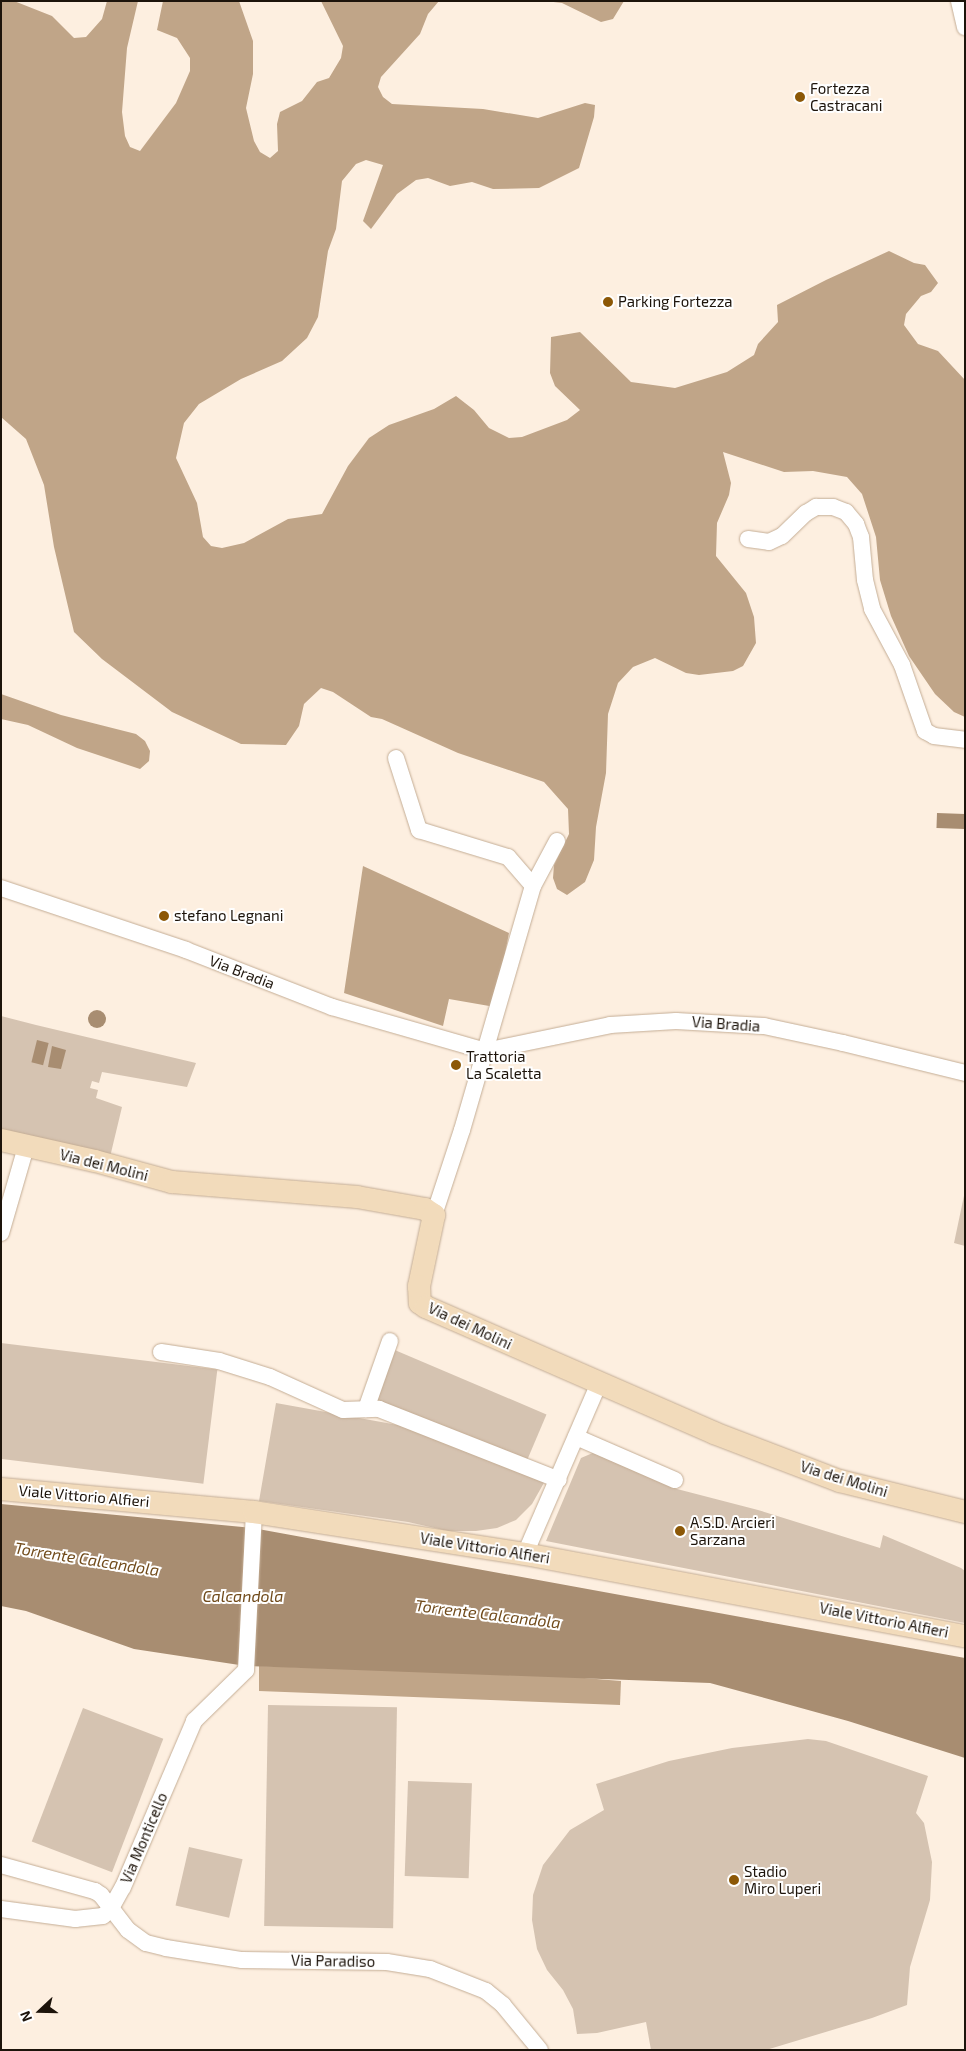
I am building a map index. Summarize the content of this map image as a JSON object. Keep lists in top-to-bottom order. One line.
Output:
{"streets":{"street":["Via Bradia","Via dei Molini","Viale Vittorio Alfieri","Via Monticello","Via Paradiso"]},"crossings":[["Viale Vittorio Alfieri","Via Monticello"],["Via Monticello","Via Paradiso"]],"water":["Torrente Calcandola","Calcandola"],"places":["Fortezza Castracani","Parking Fortezza","stefano Legnani","Trattoria La Scaletta","A.S.D. Arcieri Sarzana","Stadio Miro Luperi"],"north":"left"}
